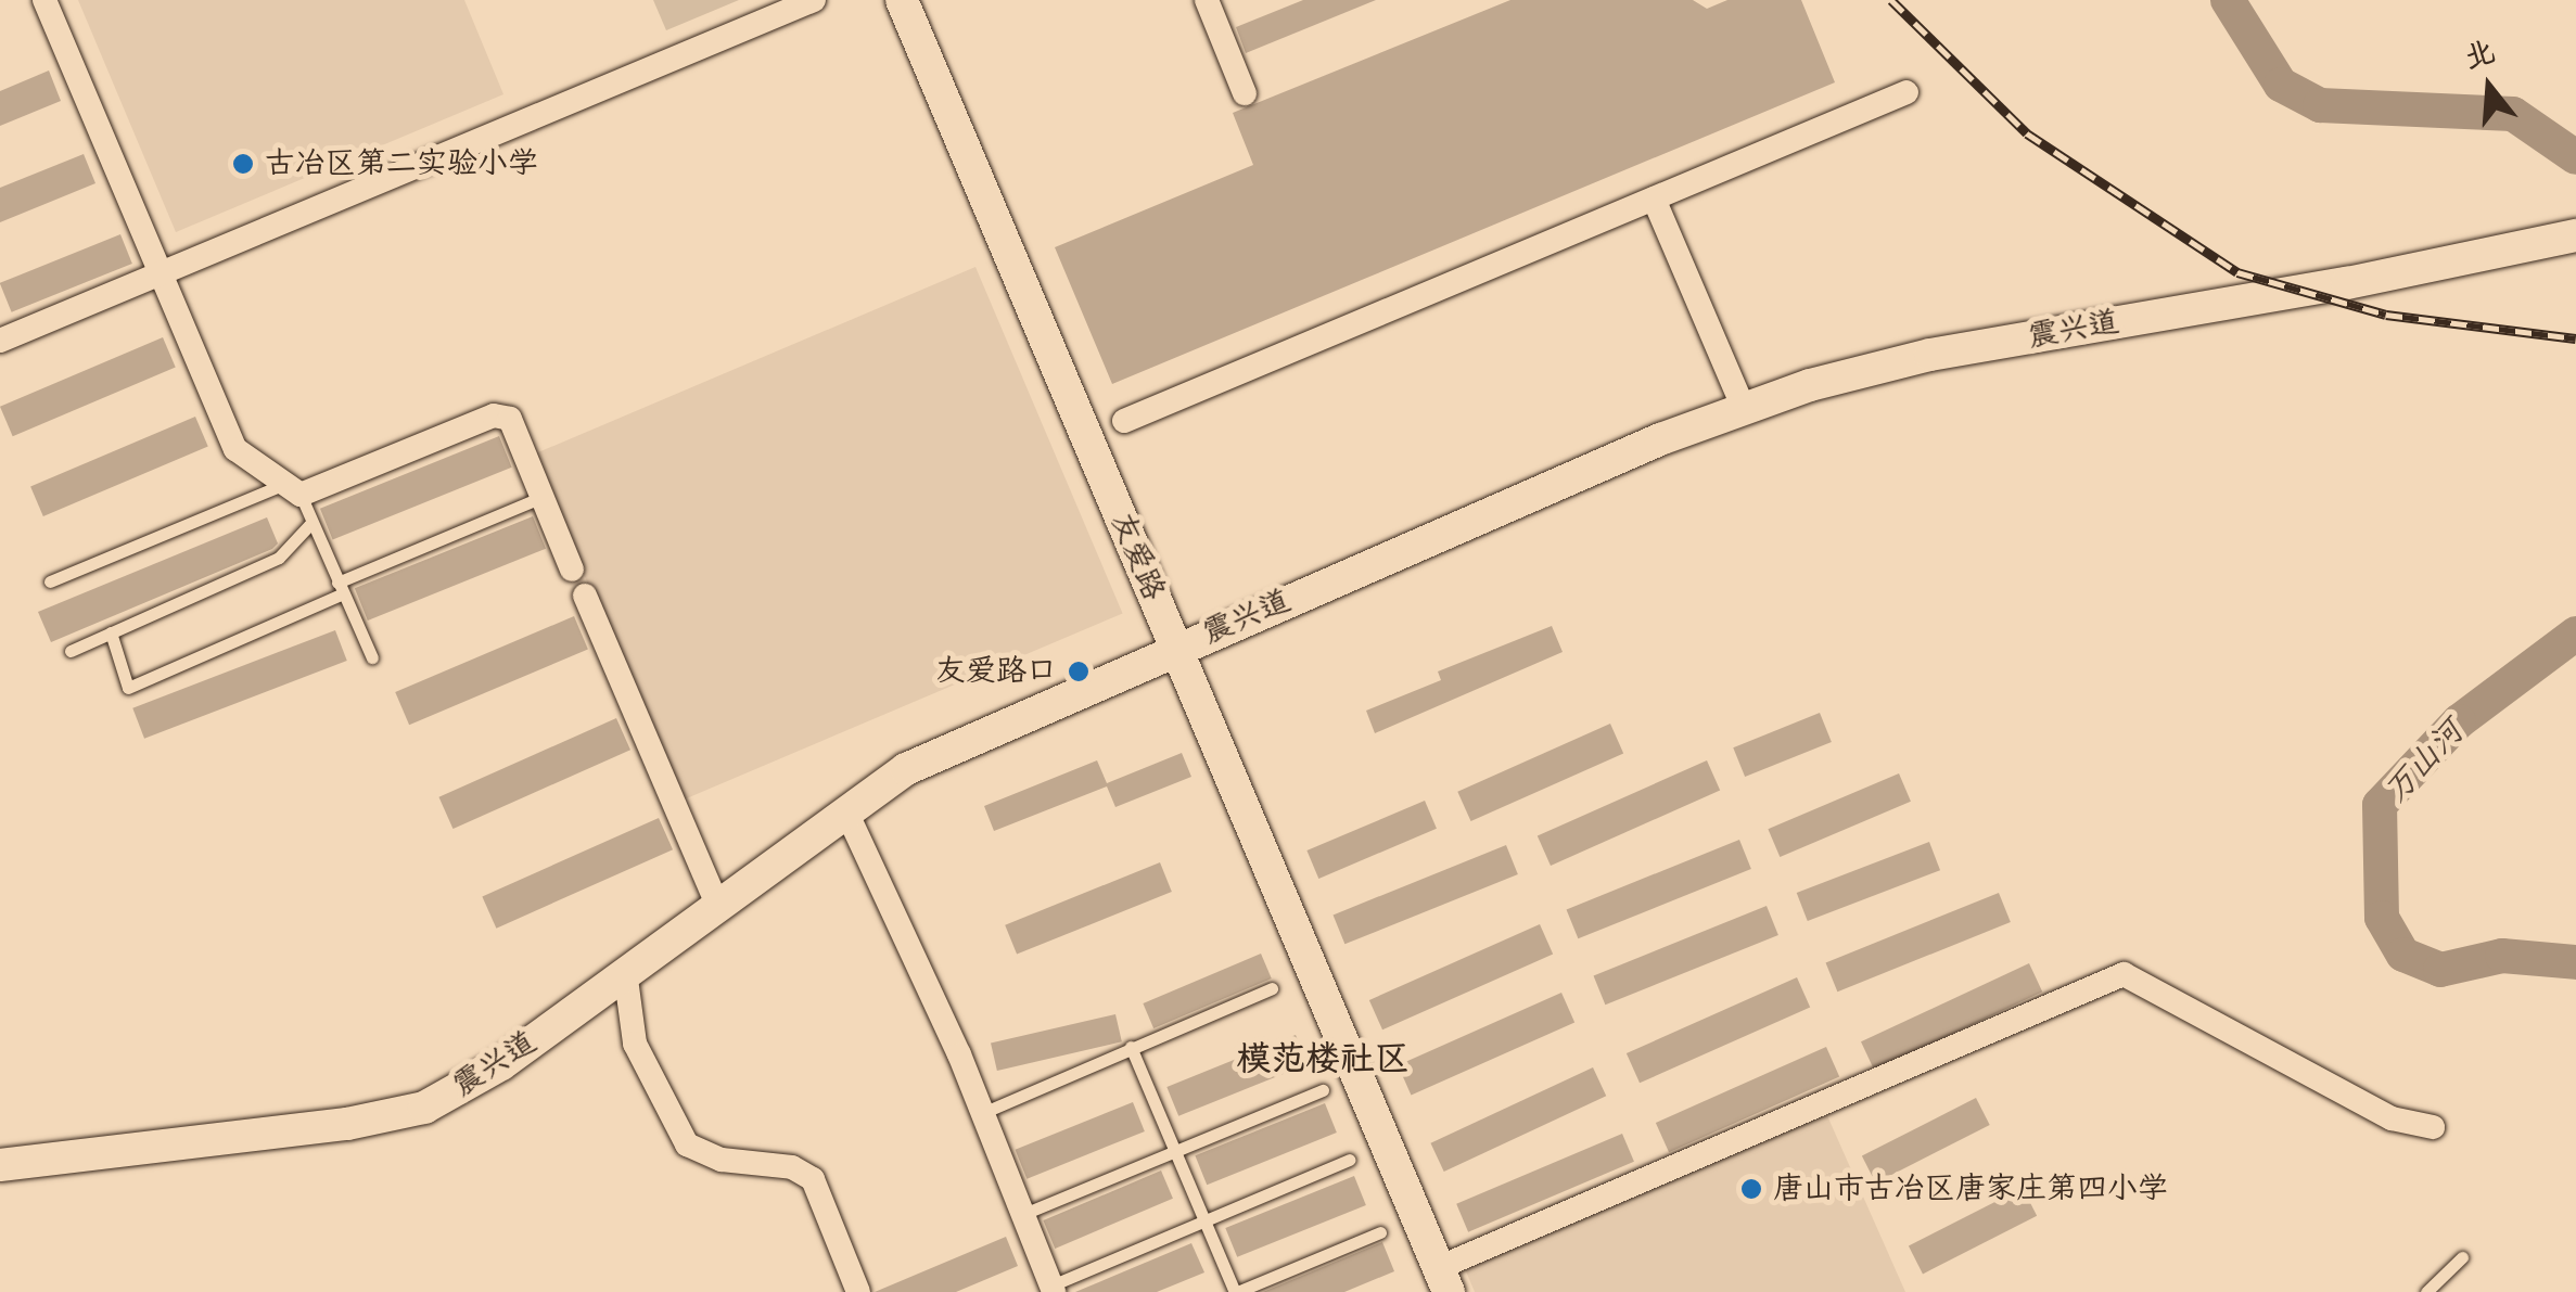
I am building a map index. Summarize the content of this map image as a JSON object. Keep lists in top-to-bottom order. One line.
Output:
{"streets":{"street":["震兴道","友爱路"]},"crossings":[["震兴道","友爱路"]],"districts":["模范楼社区"],"water":["万山河"],"places":["古冶区第二实验小学","友爱路口","唐山市古冶区唐家庄第四小学"],"north":"top"}
